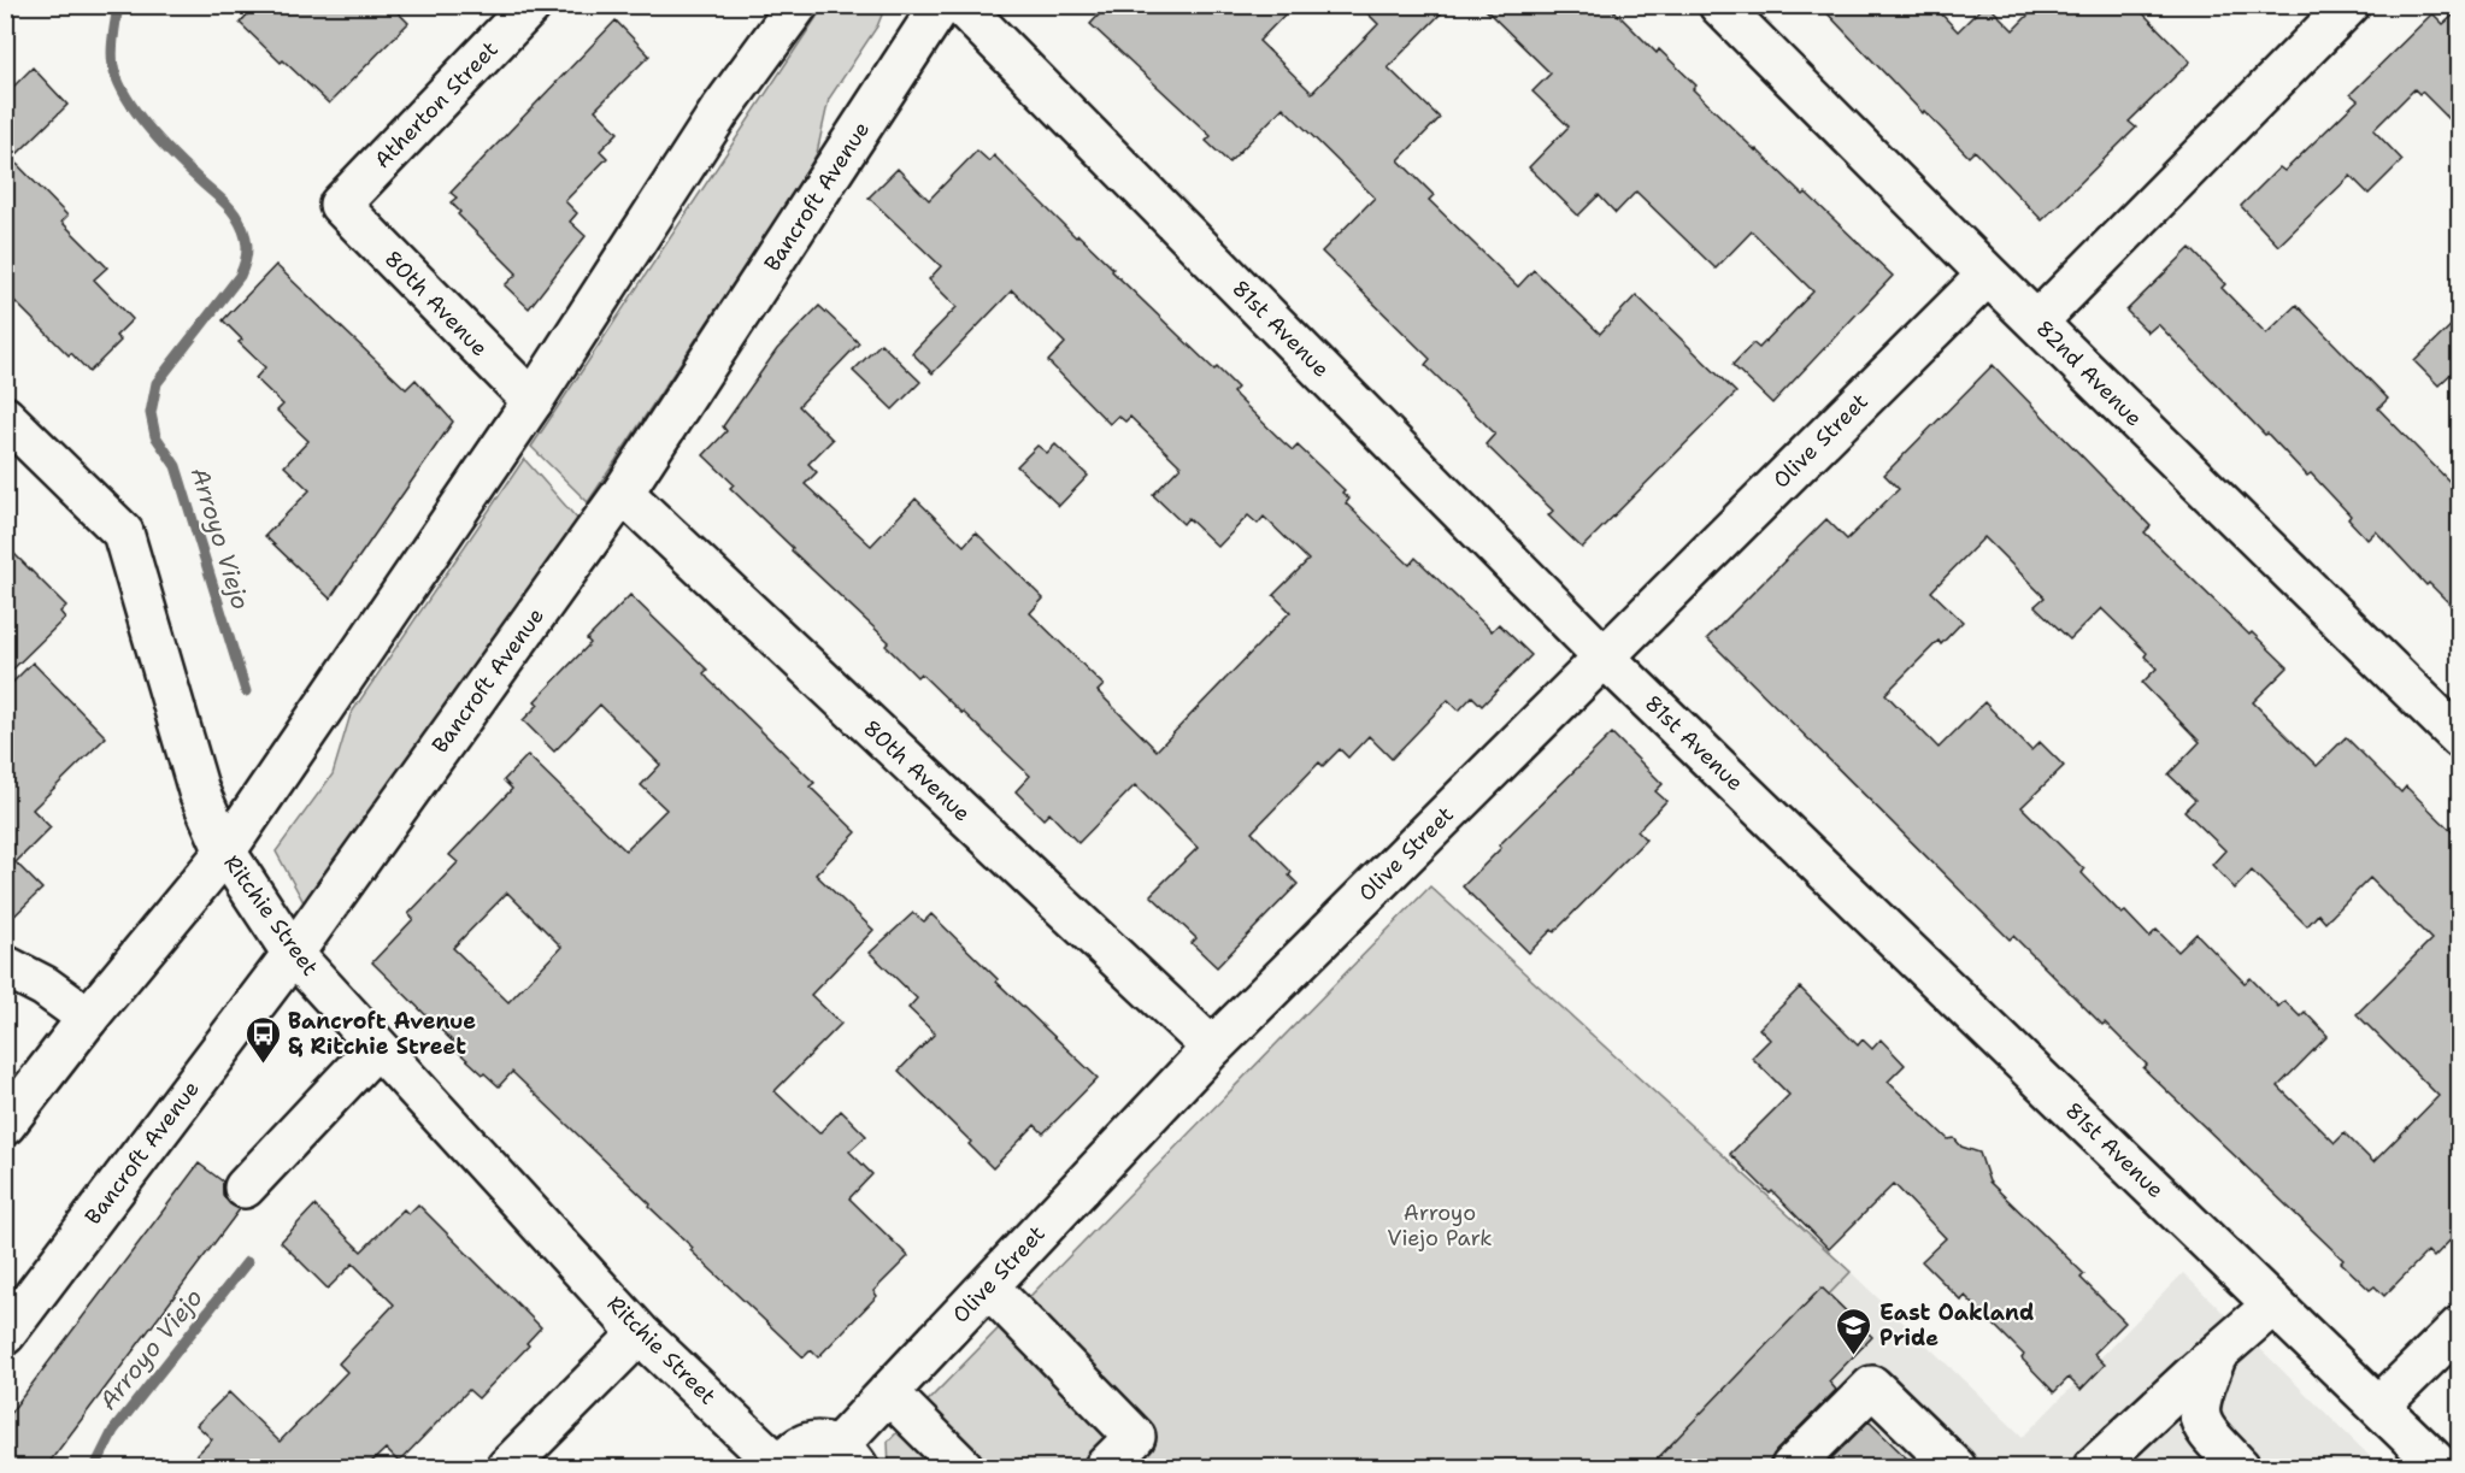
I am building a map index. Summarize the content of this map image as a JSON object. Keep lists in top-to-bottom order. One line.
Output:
{"streets":{"street":["Atherton Street","Bancroft Avenue","80th Avenue","81st Avenue","82nd Avenue","Olive Street","Ritchie Street"]},"crossings":[["Atherton Street","80th Avenue"],["Bancroft Avenue","80th Avenue"],["Bancroft Avenue","Ritchie Street"],["80th Avenue","Olive Street"],["81st Avenue","Olive Street"],["82nd Avenue","Olive Street"]],"water":["Arroyo Viejo"],"parks":["Arroyo Viejo Park"],"places":{"bus stop":["Bancroft Avenue & Ritchie Street"],"school or university":["East Oakland Pride"]}}
